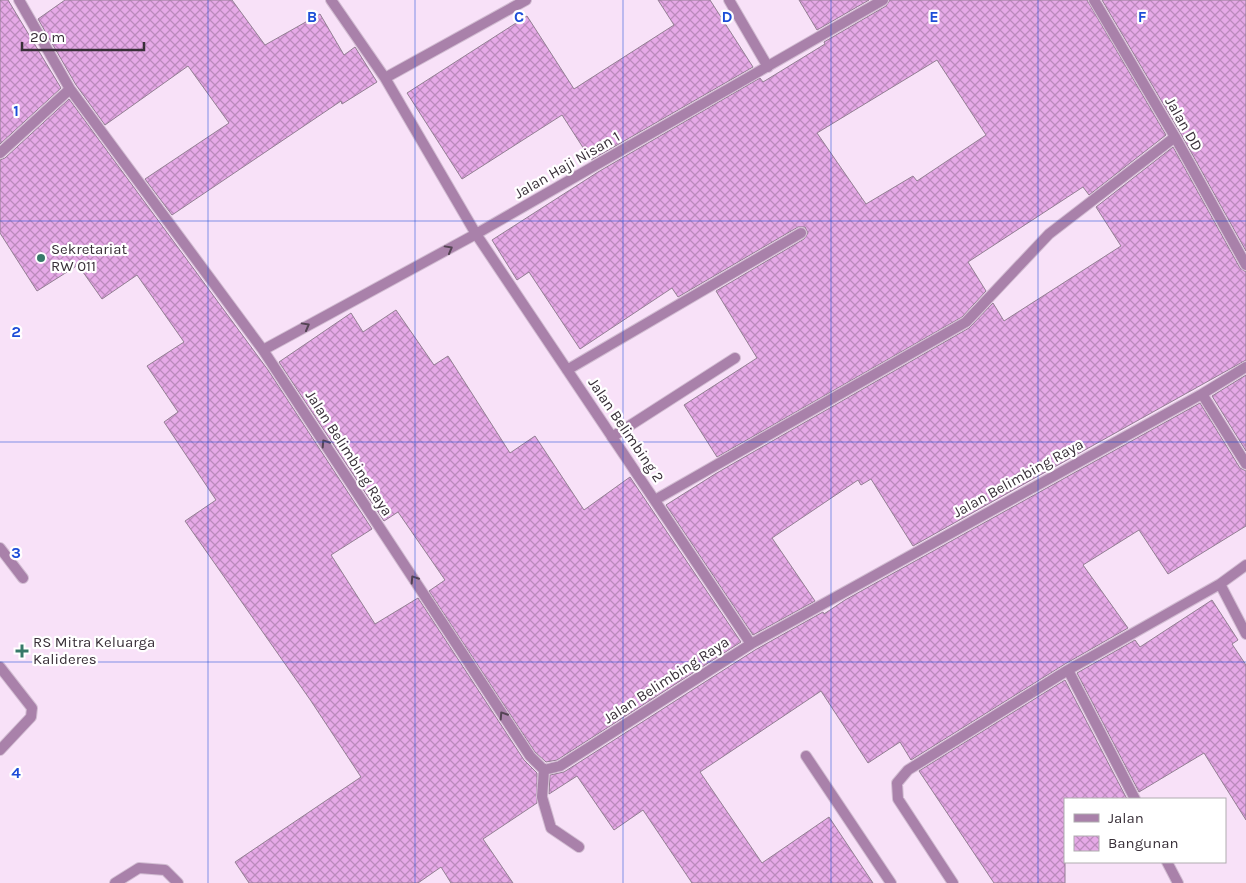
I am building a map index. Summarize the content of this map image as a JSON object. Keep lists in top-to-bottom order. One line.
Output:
{"streets":{"street":["Jalan DD","Jalan Haji Nisan 1","Jalan Belimbing 2","Jalan Belimbing Raya"]},"crossings":[["Jalan Haji Nisan 1","Jalan Belimbing 2"],["Jalan Haji Nisan 1","Jalan Belimbing Raya"],["Jalan Belimbing 2","Jalan Belimbing Raya"]],"places":{"other":["Sekretariat RW 011"],"health":["RS Mitra Keluarga Kalideres"]},"legend":["Jalan","Bangunan"],"scale_bar":"20 m","grid":{"columns":["B","C","D","E","F"],"rows":["1","2","3","4"]}}
